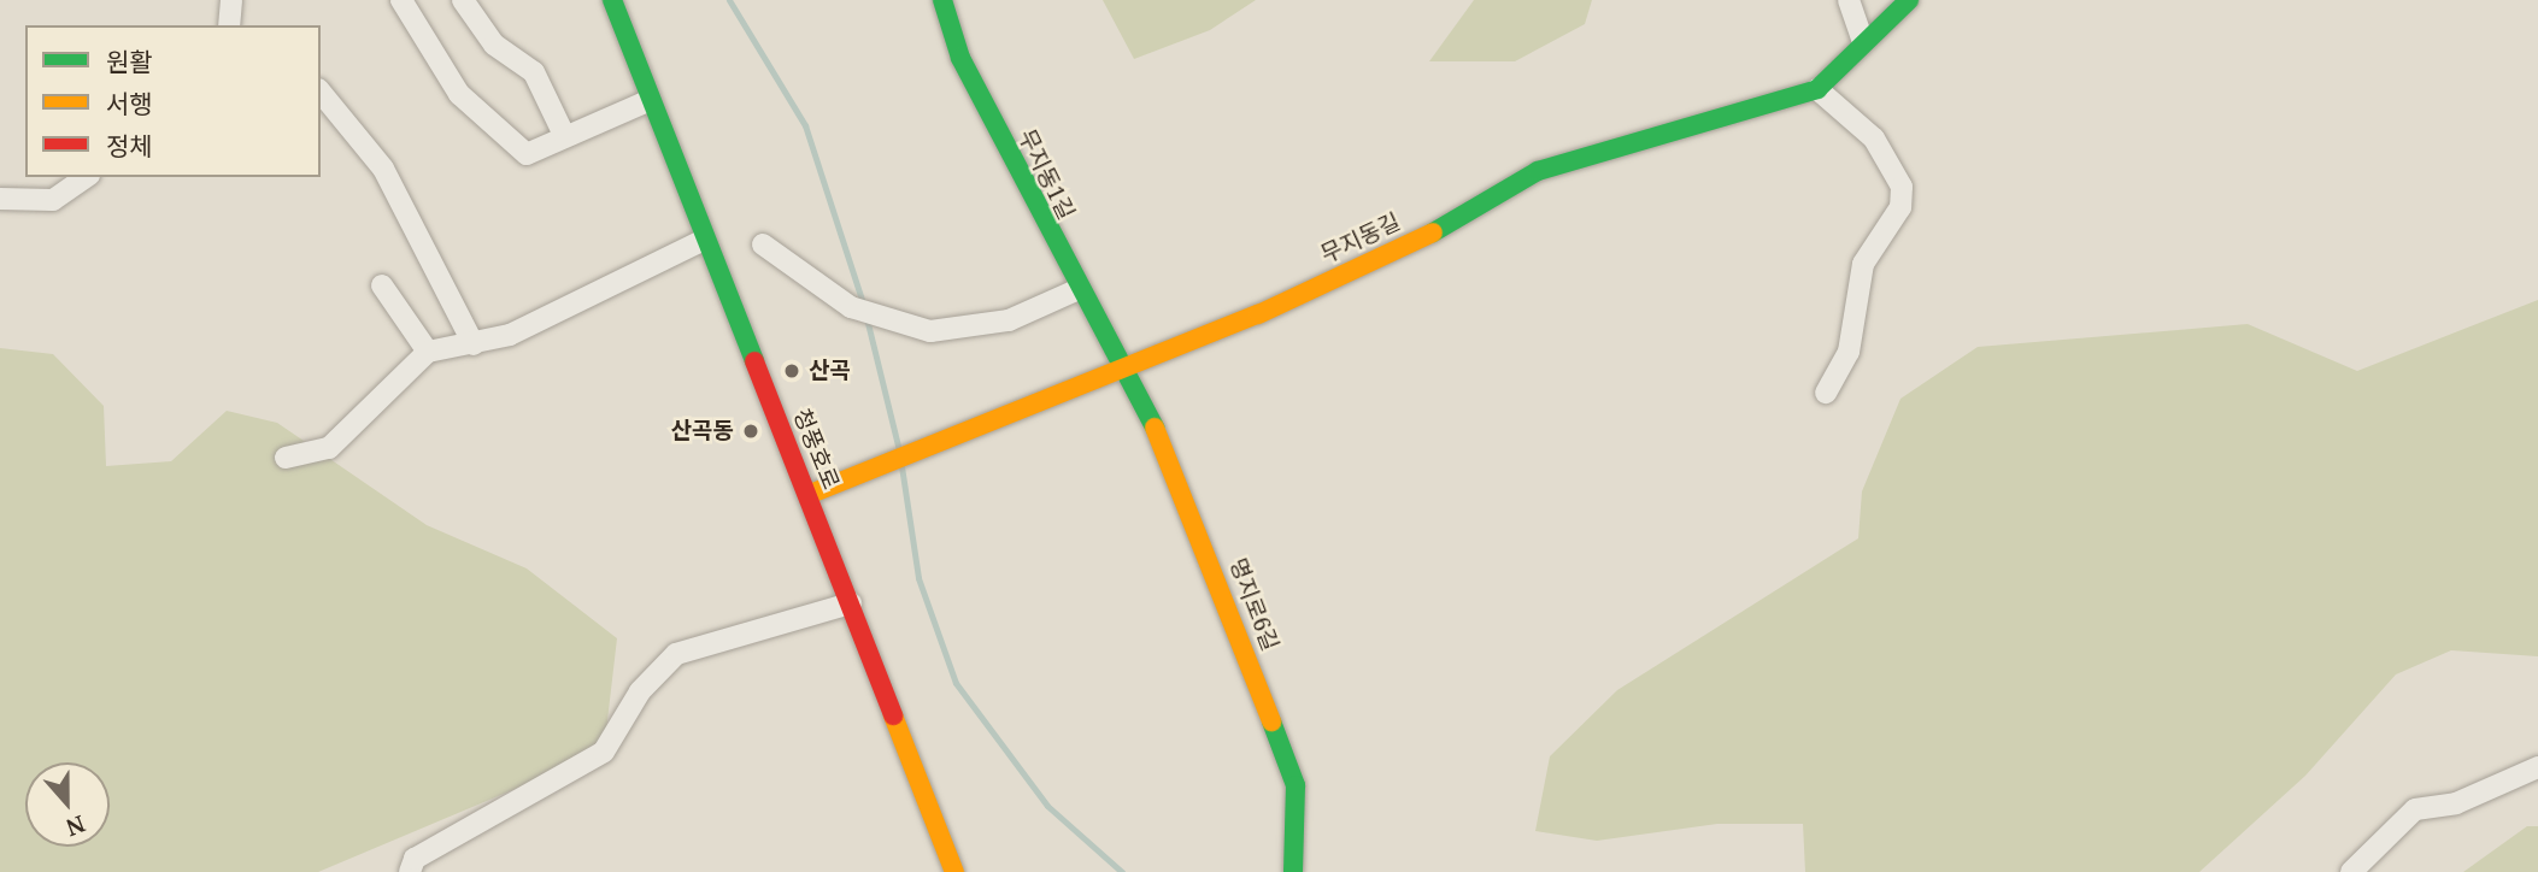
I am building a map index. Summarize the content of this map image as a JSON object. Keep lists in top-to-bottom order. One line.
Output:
{"streets":{"street":["무지동1길","무지동길","청풍호로","명지로6길"]},"crossings":[["무지동1길","무지동길"],["무지동1길","명지로6길"],["무지동길","청풍호로"],["무지동길","명지로6길"]],"places":["산곡","산곡동"],"legend":["원활","서행","정체"],"north":"bottom"}
